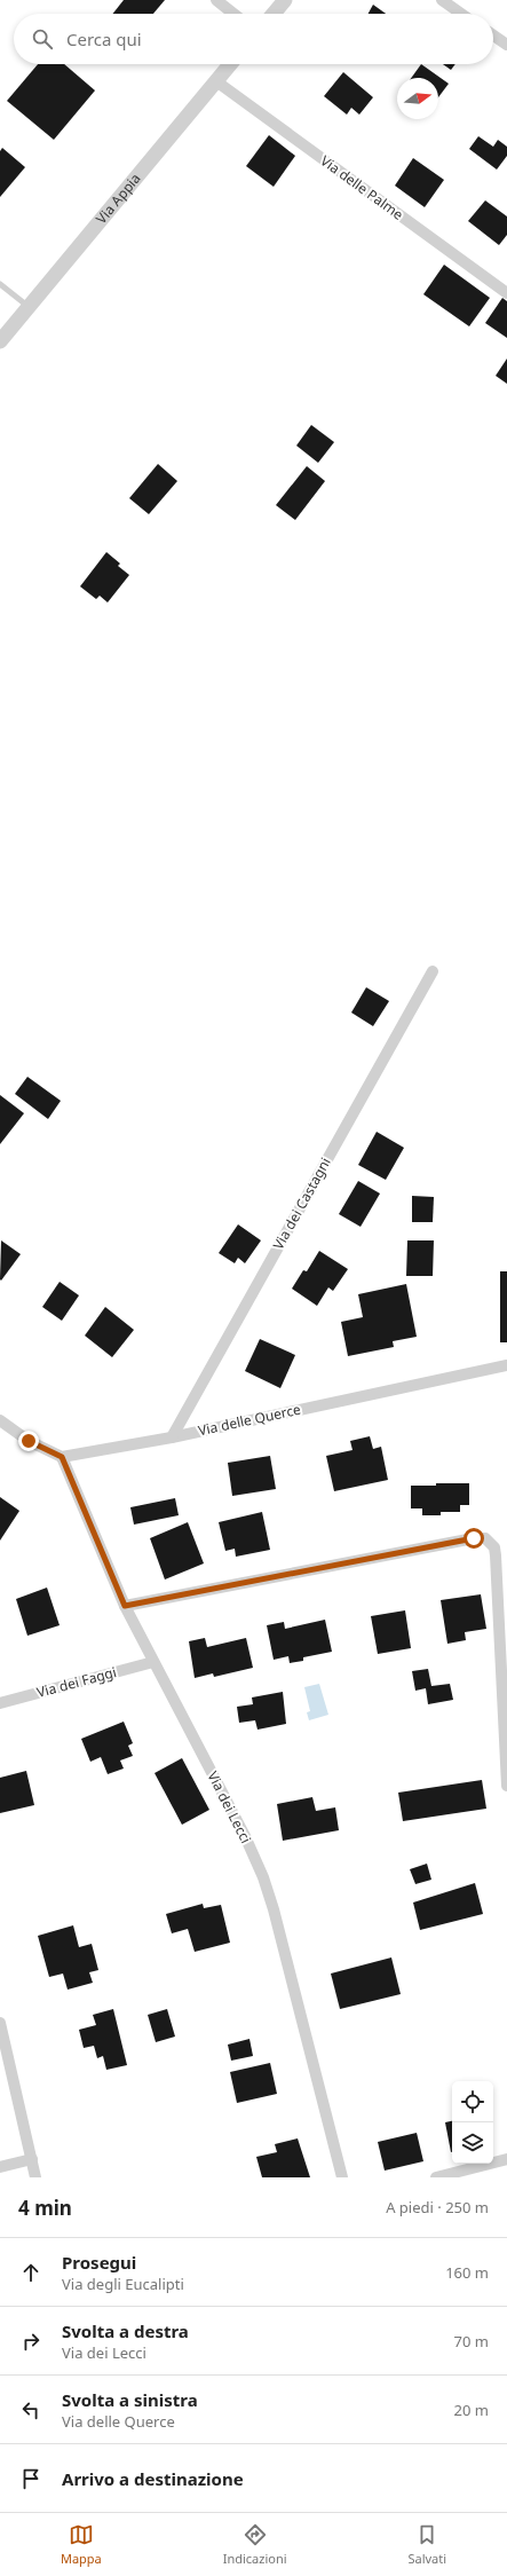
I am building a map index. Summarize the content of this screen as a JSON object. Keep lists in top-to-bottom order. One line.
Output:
{"streets":{"street":["Via delle Palme","Via Appia","Via dei Castagni","Via delle Querce","Via dei Faggi","Via dei Lecci"]},"crossings":[["Via delle Palme","Via Appia"],["Via dei Castagni","Via delle Querce"],["Via delle Querce","Via dei Lecci"],["Via dei Faggi","Via dei Lecci"]],"north":"right","page":{"search":"Cerca qui","heading":["4 min","A piedi · 250 m"],"list":[["Prosegui","Via degli Eucalipti","160 m"],["Svolta a destra","Via dei Lecci","70 m"],["Svolta a sinistra","Via delle Querce","20 m"],"Arrivo a destinazione"],"nav":["Mappa","Indicazioni","Salvati"]}}
